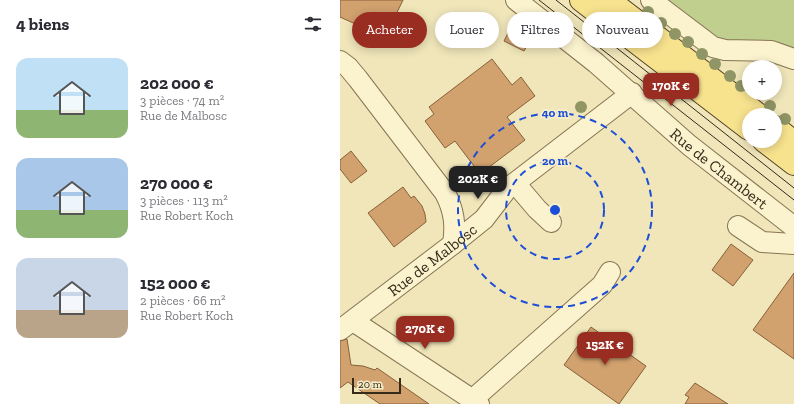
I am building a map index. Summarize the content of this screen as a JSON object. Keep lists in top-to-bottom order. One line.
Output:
{"streets":{"street":["Rue de Chambert","Rue de Malbosc"]},"crossings":[["Rue de Chambert","Rue de Malbosc"]],"scale_bar":"20 m","page":{"heading":"4 biens","chip":["Acheter","Louer","Filtres","Nouveau"],"list":[{"name":"202 000 €","note":"3 pièces · 74 m² · Rue de Malbosc"},{"name":"270 000 €","note":"3 pièces · 113 m² · Rue Robert Koch"},{"name":"152 000 €","note":"2 pièces · 66 m² · Rue Robert Koch"}],"map_buttons":["+","−"],"price":["170K €","202K €","270K €","152K €"],"scale":"20 m"},"rings":["40 m","20 m"]}
